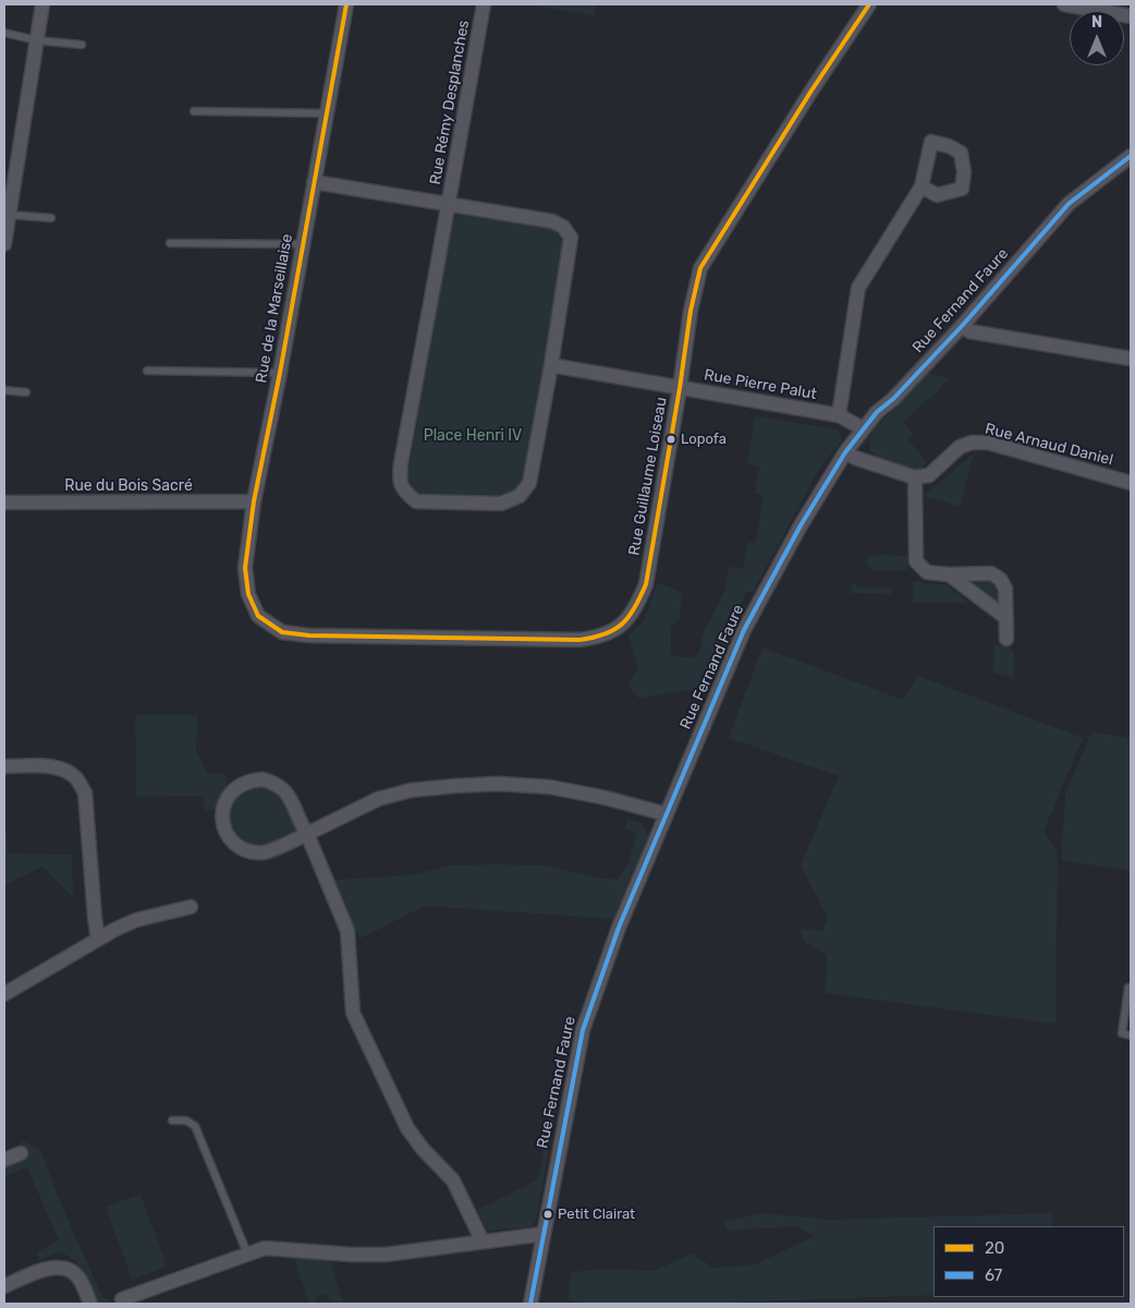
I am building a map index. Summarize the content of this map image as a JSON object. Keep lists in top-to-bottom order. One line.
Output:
{"streets":{"street":["Rue Rémy Desplanches","Rue Fernand Faure","Rue de la Marseillaise","Rue Pierre Palut","Rue Arnaud Daniel","Rue Guillaume Loiseau","Rue du Bois Sacré"]},"crossings":[["Rue Fernand Faure","Rue Pierre Palut"],["Rue de la Marseillaise","Rue Guillaume Loiseau"],["Rue de la Marseillaise","Rue du Bois Sacré"],["Rue Pierre Palut","Rue Guillaume Loiseau"]],"parks":["Place Henri IV"],"places":["Lopofa","Petit Clairat"],"lines":["transit line 20","transit line 67"],"legend":["20","67"],"north":"top"}
